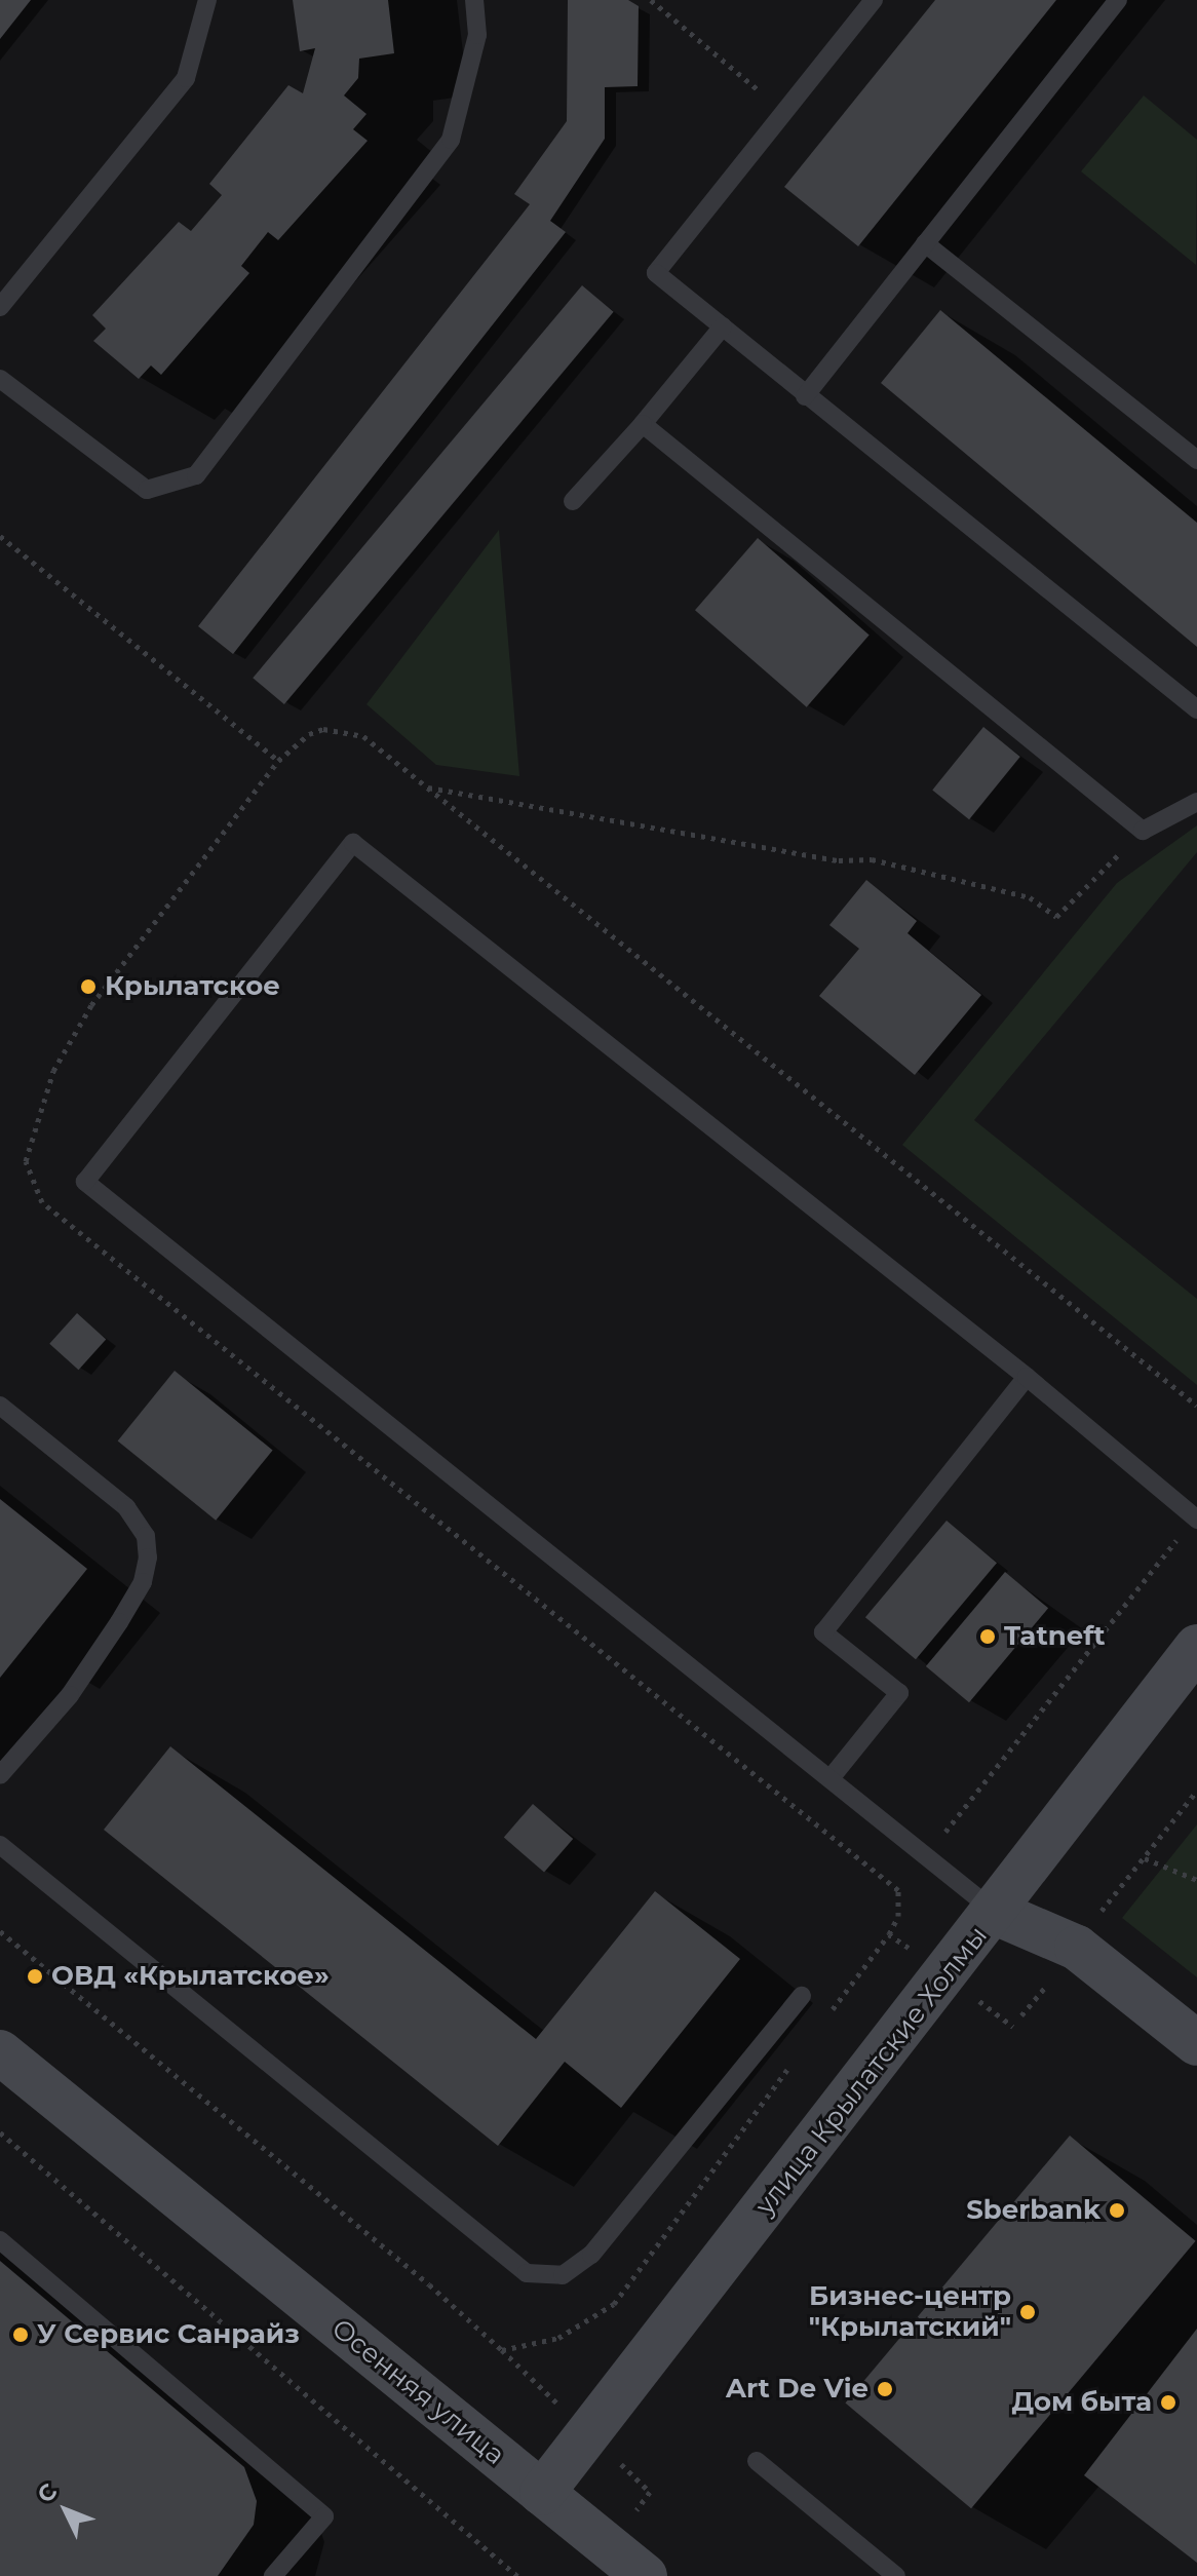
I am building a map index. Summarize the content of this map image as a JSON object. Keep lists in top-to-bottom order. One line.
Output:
{"streets":{"street":["улица Крылатские Холмы","Осенняя улица"]},"crossings":[["улица Крылатские Холмы","Осенняя улица"]],"places":["Крылатское","Tatneft","ОВД «Крылатское»","Sberbank","Бизнес-центр \"Крылатский\"","У Сервис Санрайз","Art De Vie","Дом быта"],"north":"top left"}
